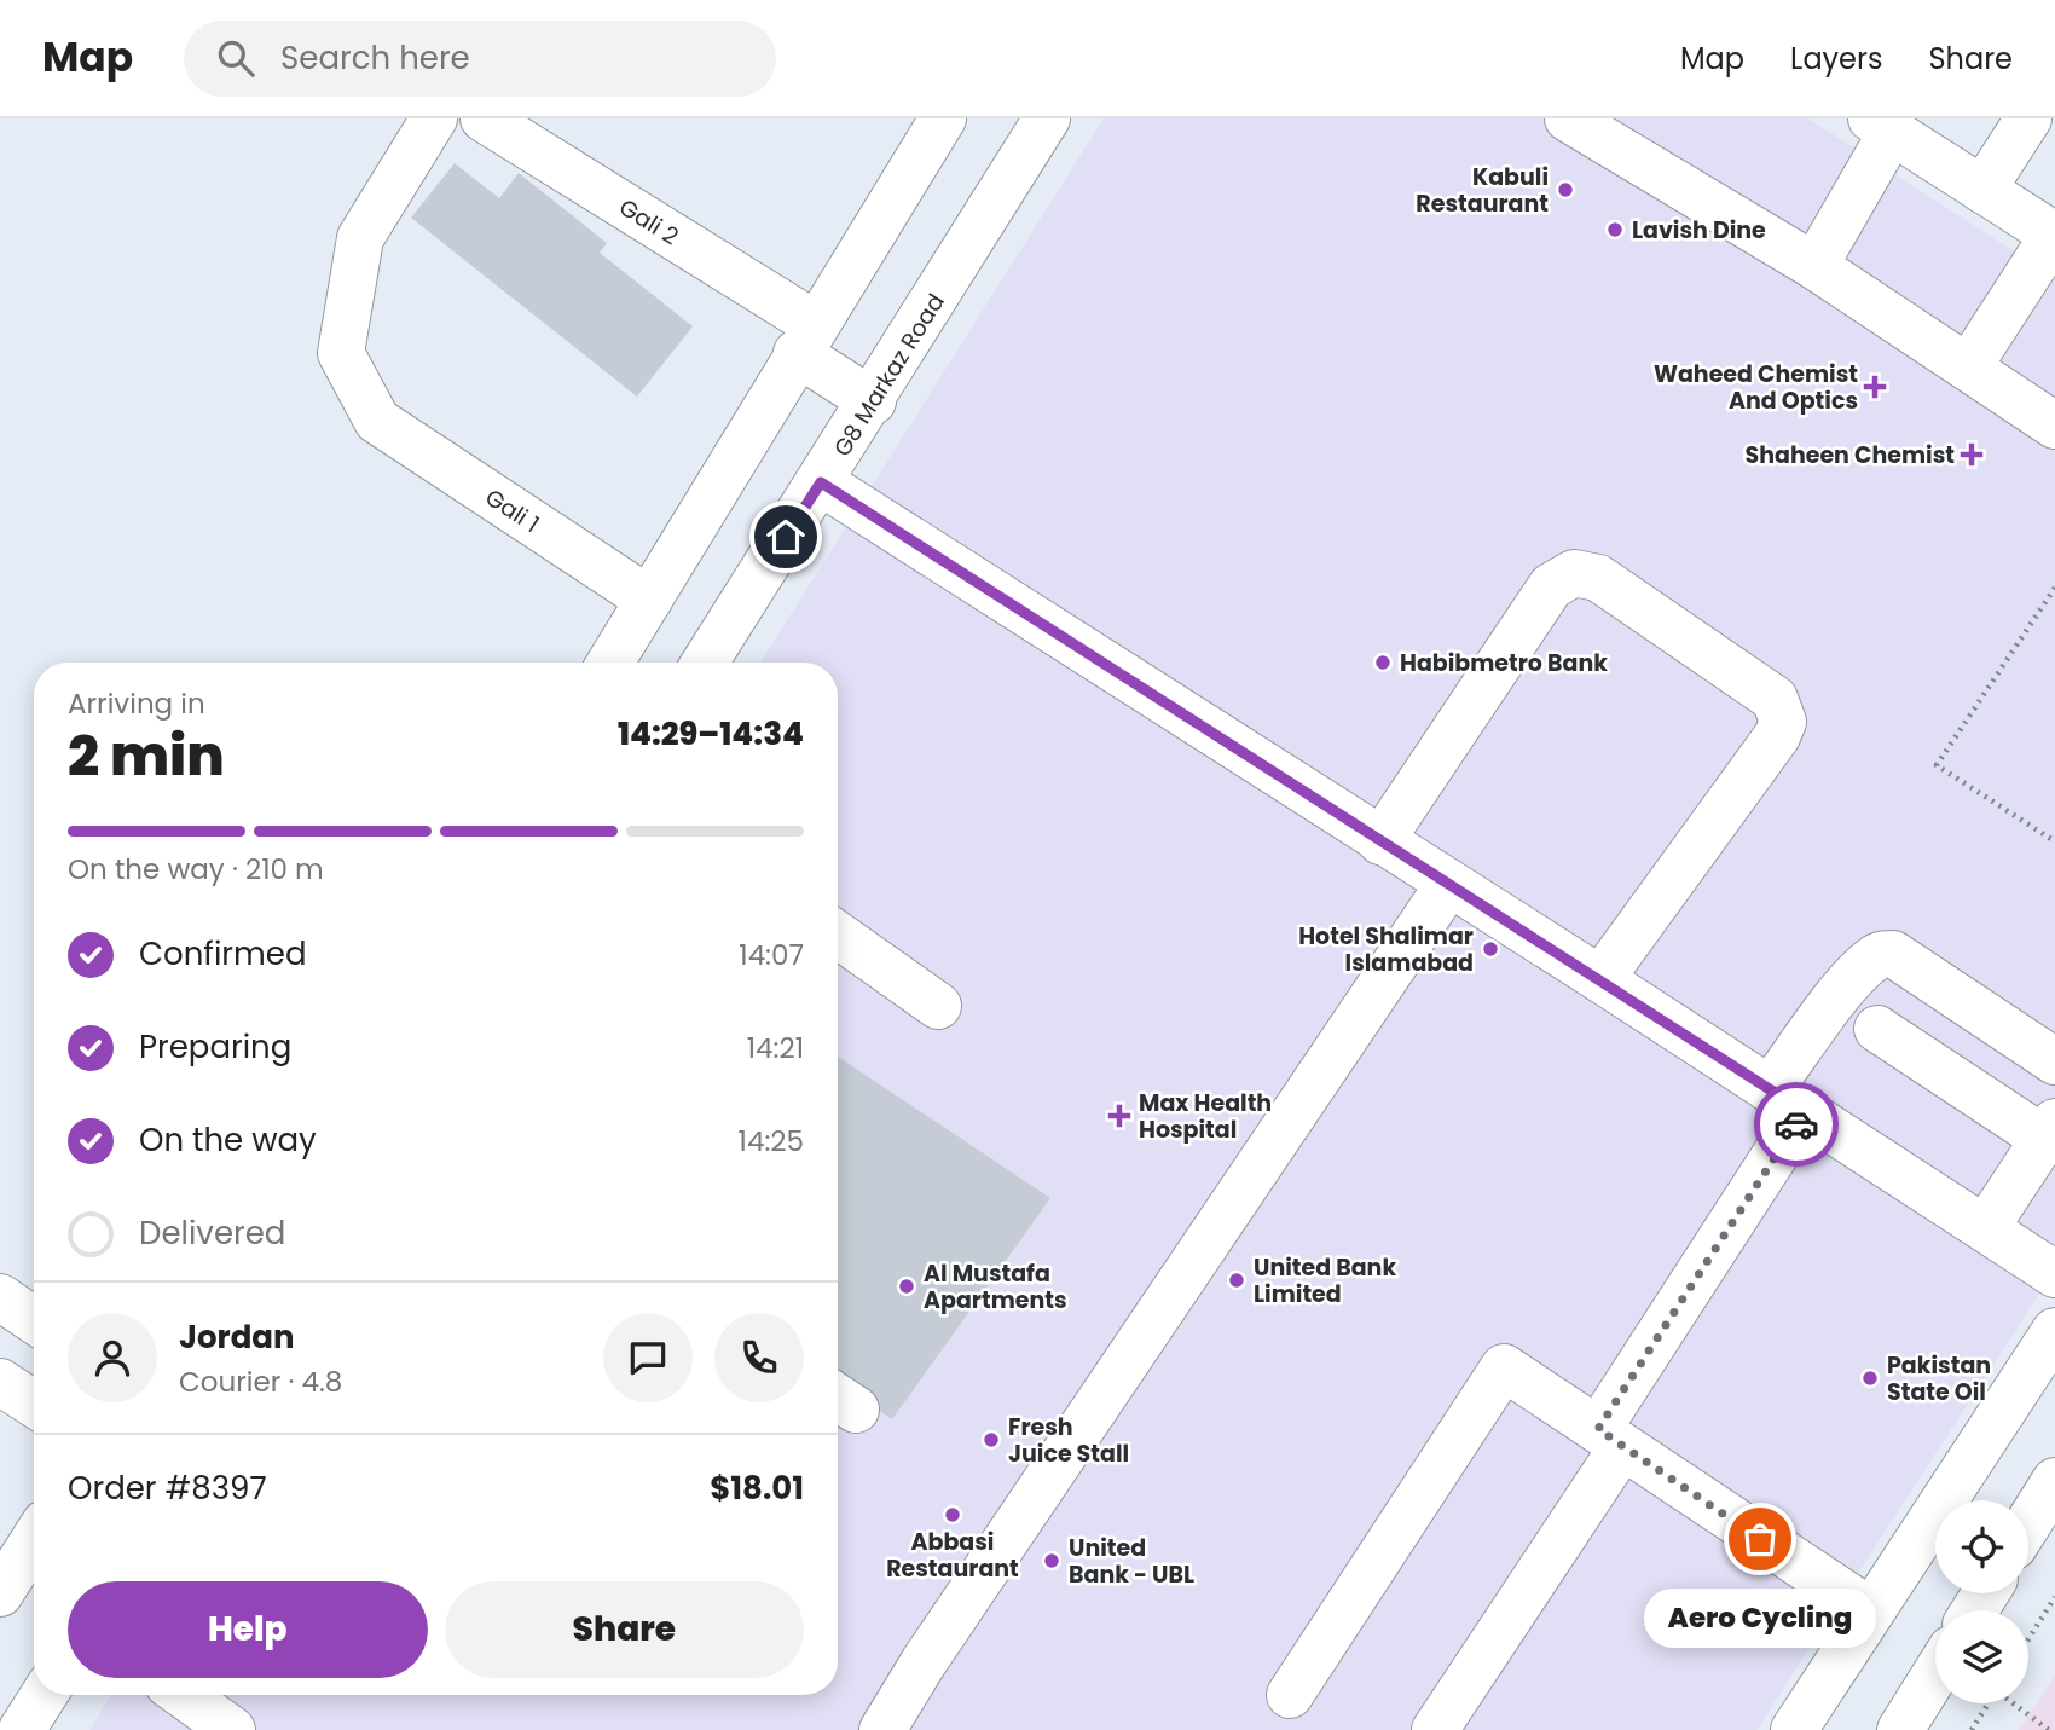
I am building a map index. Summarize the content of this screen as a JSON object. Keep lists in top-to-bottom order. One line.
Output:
{"streets":{"street":["Gali 2","G8 Markaz Road","Gali 1"]},"crossings":[["Gali 2","G8 Markaz Road"]],"places":{"other":["Kabuli Restaurant","Lavish Dine","Habibmetro Bank","Hotel Shalimar Islamabad","United Bank Limited","Al Mustafa Apartments","Pakistan State Oil","Fresh Juice Stall","Abbasi Restaurant","Aero Cycling","United Bank - UBL"],"health":["Waheed Chemist And Optics","Shaheen Chemist","Max Health Hospital"]},"page":{"header":"Map","search":"Search here","nav":["Map","Layers","Share"],"heading":["2 min","Arriving in","14:29–14:34"],"panel":["Jordan","Courier · 4.8","Order #8397","$18.01"],"bar":"On the way · 210 m","list":[["Confirmed","14:07"],["Preparing","14:21"],["On the way","14:25"],"Delivered"],"buttons":["Help","Share"],"bubble":"Aero Cycling"}}
